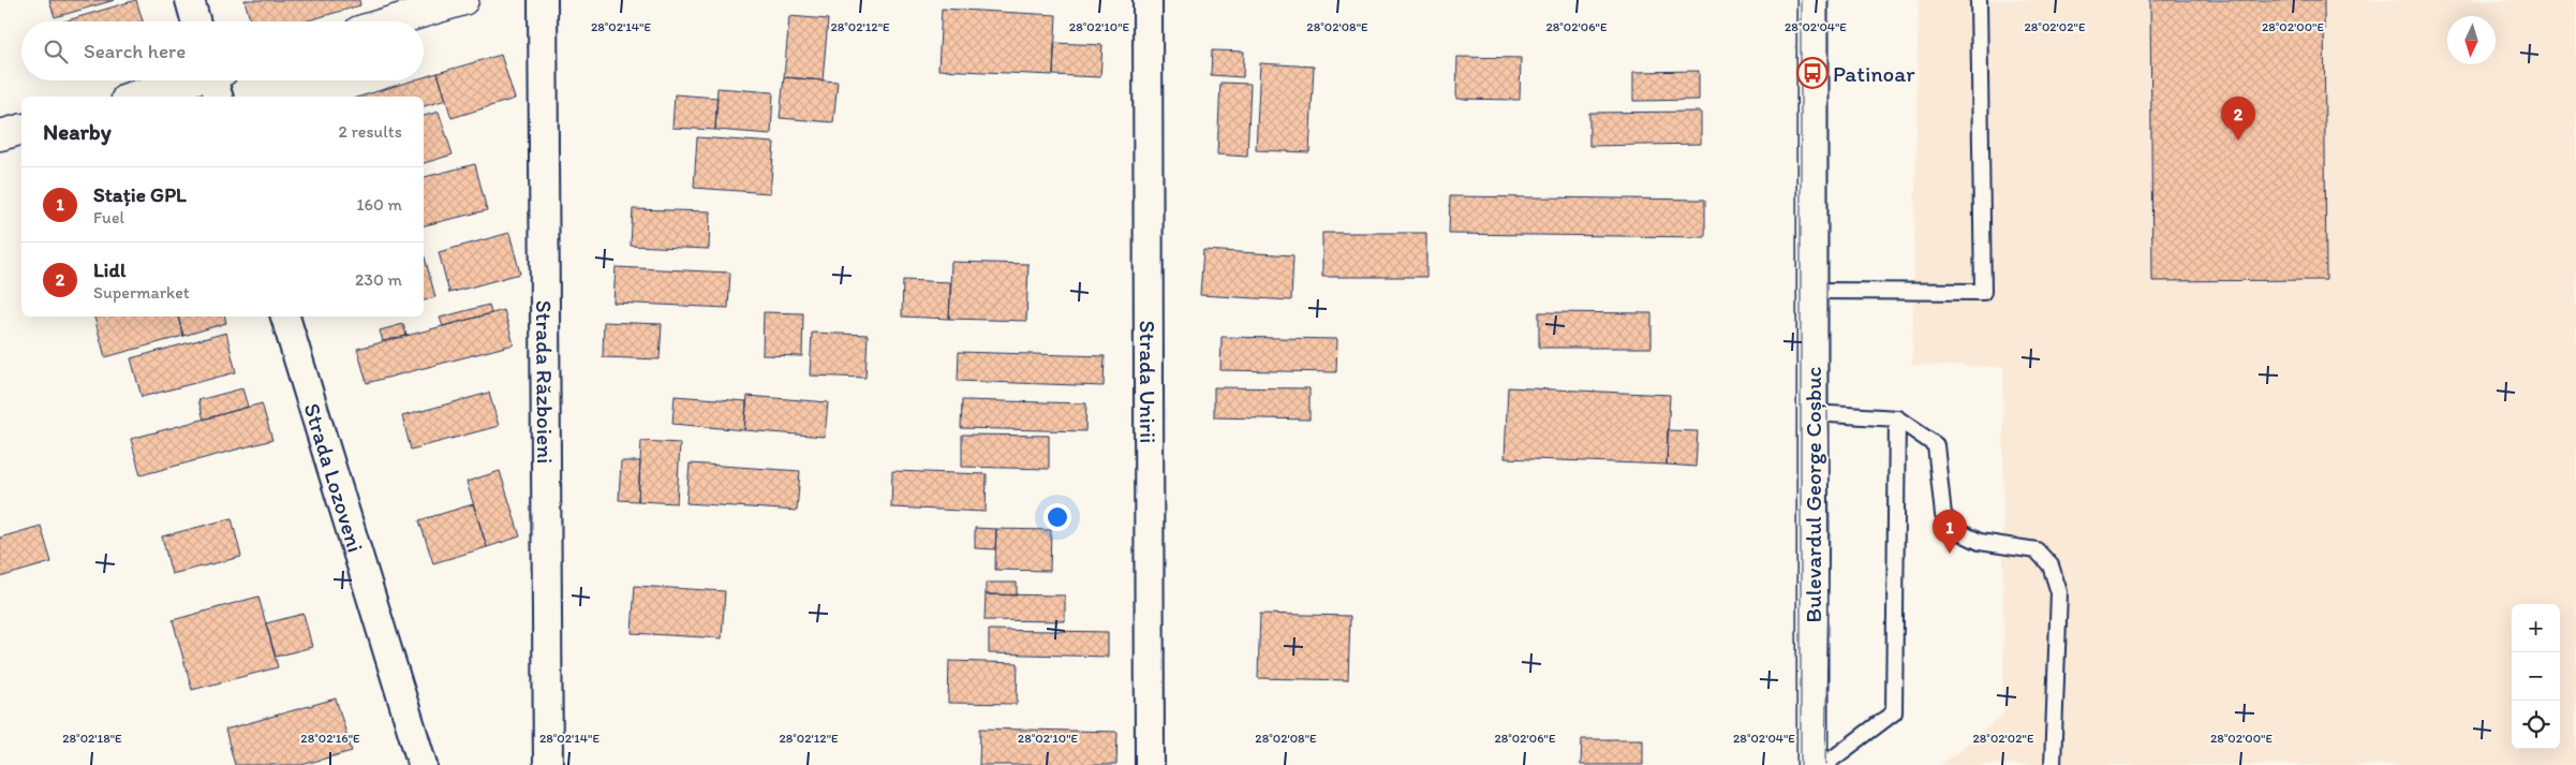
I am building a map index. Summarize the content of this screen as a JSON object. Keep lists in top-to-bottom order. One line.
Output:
{"streets":{"main road":["Bulevardul George Coșbuc"],"street":["Strada Războieni","Strada Unirii","Strada Lozoveni"]},"places":{"bus stop":["Patinoar"]},"north":"bottom","page":{"search":"Search here","pins":["2","1"],"heading":["Nearby","2 results"],"list":[{"mark":"1","name":"Stație GPL","note":"Fuel","value":"160 m"},{"mark":"2","name":"Lidl","note":"Supermarket","value":"230 m"}],"map_buttons":["+","−"]},"coordinates":["28°02'14\"E","28°02'12\"E","28°02'10\"E","28°02'08\"E","28°02'06\"E","28°02'04\"E","28°02'02\"E","28°02'00\"E","28°02'18\"E","28°02'16\"E"]}
